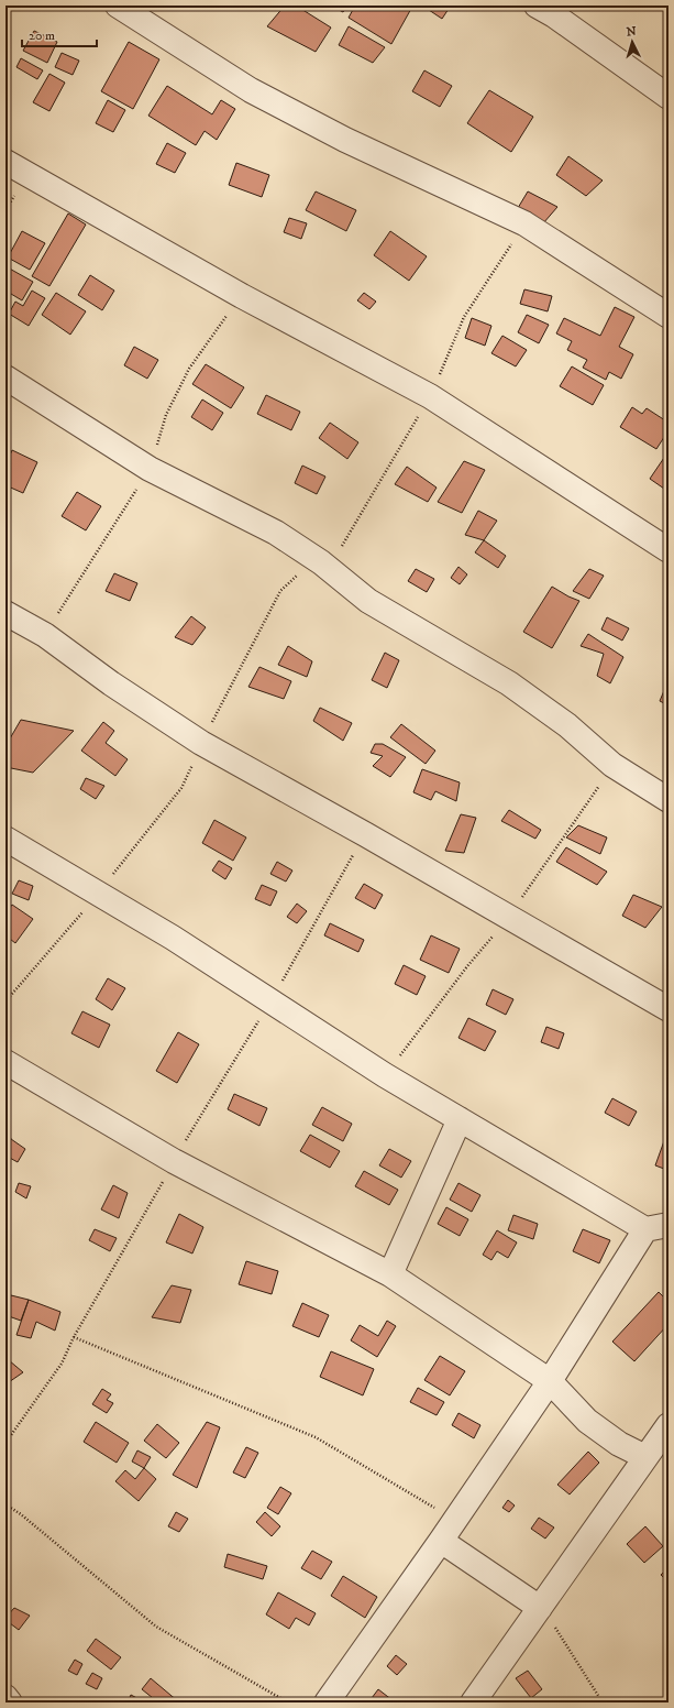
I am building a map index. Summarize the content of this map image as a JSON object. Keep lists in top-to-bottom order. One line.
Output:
{"scale_bar":"20 m","north":"top"}
